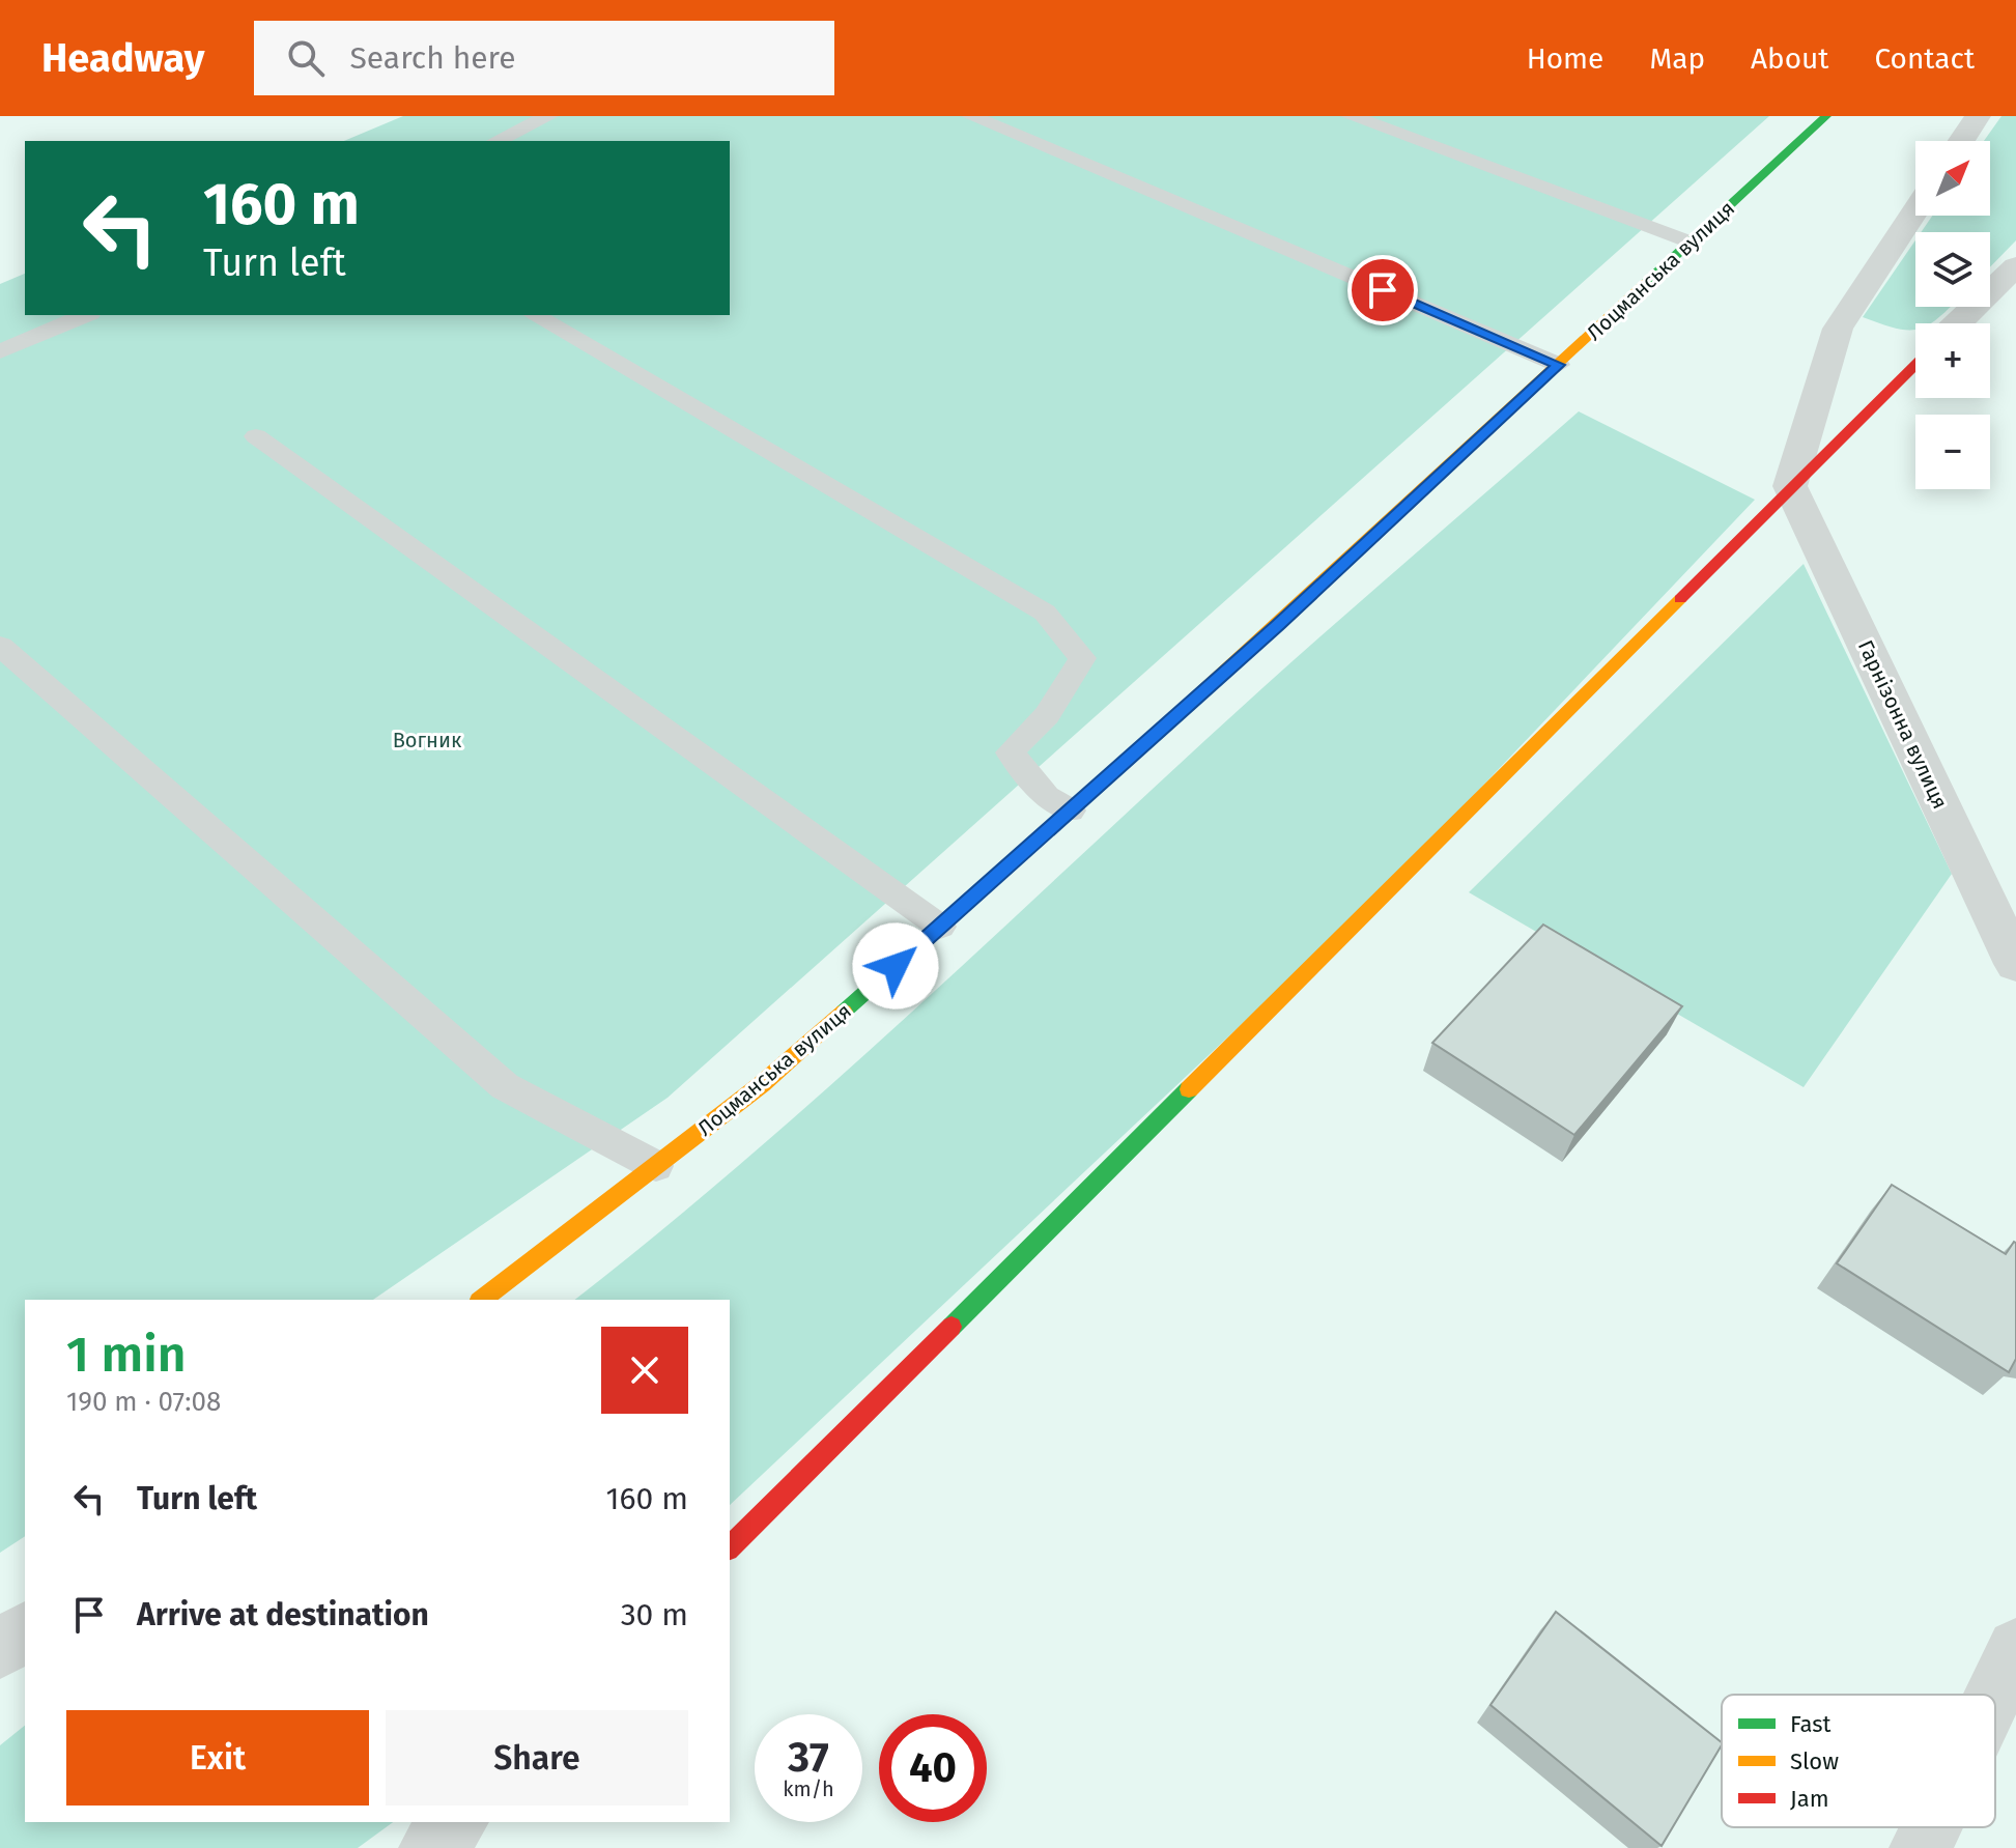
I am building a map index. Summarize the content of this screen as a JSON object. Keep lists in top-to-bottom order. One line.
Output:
{"streets":{"street":["Лоцманська вулиця","Гарнізонна вулиця"]},"parks":["Вогник"],"legend":["Fast","Slow","Jam"],"north":"top right","page":{"header":"Headway","search":"Search here","nav":["Home","Map","About","Contact"],"map_buttons":["+","−"],"turn":["160 m","Turn left"],"heading":["1 min","190 m · 07:08"],"list":[{"name":"Turn left","value":"160 m"},{"name":"Arrive at destination","value":"30 m"}],"buttons":["Exit","Share"],"speed":"37 km/h","limit":"40"}}
